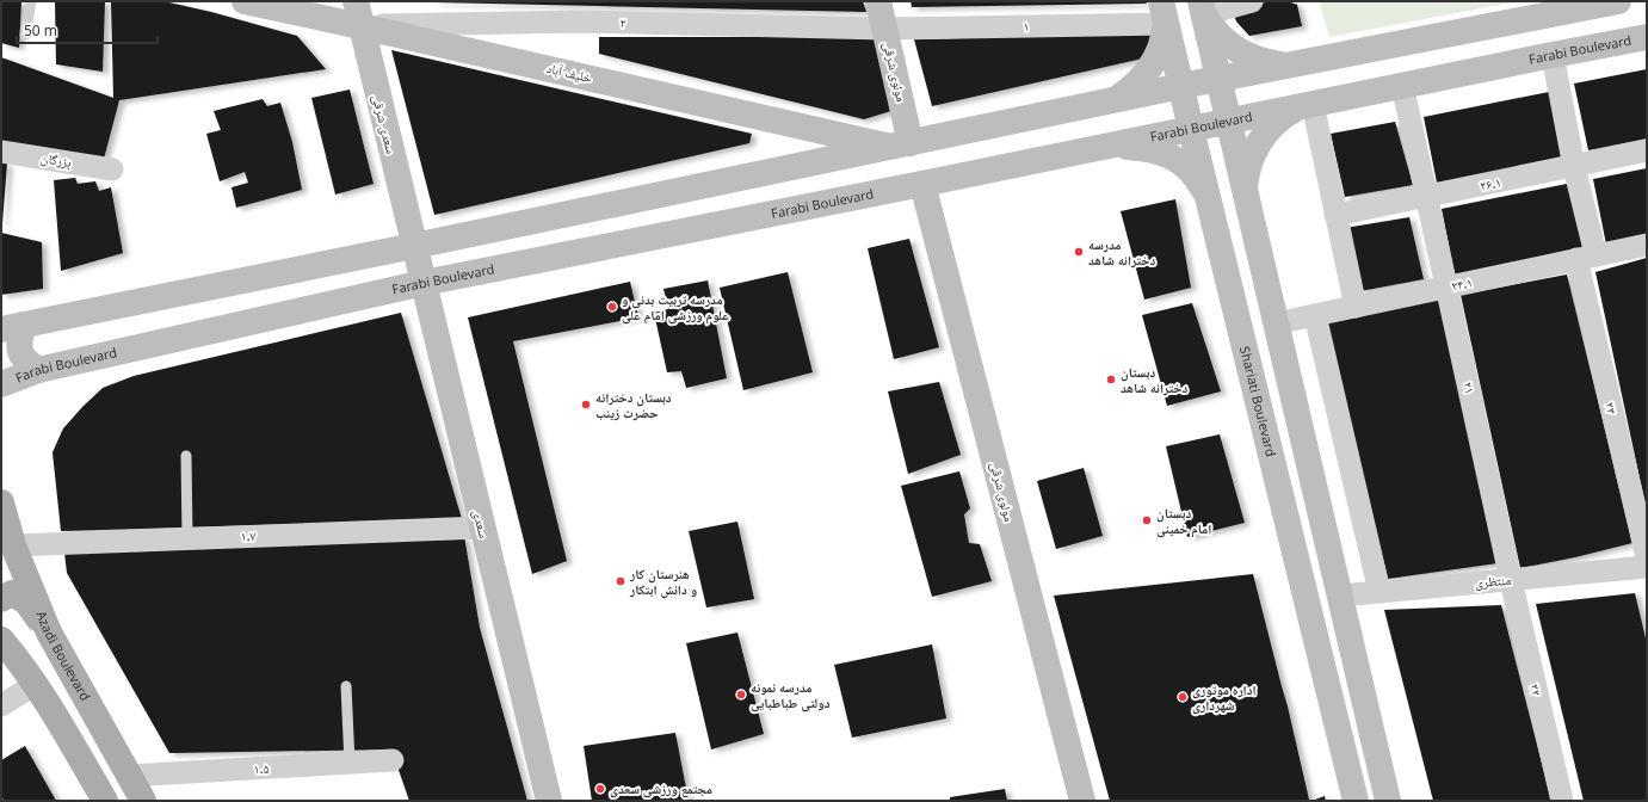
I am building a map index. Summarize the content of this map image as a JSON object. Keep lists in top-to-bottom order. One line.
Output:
{"streets":{"main road":["Farabi Boulevard","مولوی شرقی","خلیف آباد","سعدی شرقی","Shariati Boulevard","سعدی","Azadi Boulevard"],"street":["۲","۱","بزرگان","۲۶.۱","۲۴.۱","۲۱","۲۳","۱.۷","منتظری","۲۲","۱.۵"]},"crossings":[["۲","۱"],["۲","مولوی شرقی"],["۲","خلیف آباد"],["۲","سعدی شرقی"],["۱","مولوی شرقی"],["۱","Shariati Boulevard"],["Farabi Boulevard","مولوی شرقی"],["Farabi Boulevard","۲۱"],["Farabi Boulevard","Shariati Boulevard"],["Farabi Boulevard","۲۳"],["Farabi Boulevard","سعدی"],["مولوی شرقی","خلیف آباد"],["خلیف آباد","سعدی شرقی"],["سعدی شرقی","سعدی"],["۲۶.۱","۲۱"],["۲۶.۱","۲۳"],["۲۴.۱","۲۱"],["۲۴.۱","۲۳"],["۲۱","منتظری"],["۲۱","۲۲"],["سعدی","۱.۷"],["۱.۷","Azadi Boulevard"],["منتظری","۲۲"],["Azadi Boulevard","۱.۵"]],"places":["مدرسه دخترانه شاهد","مدرسه تربیت بدنی و علوم ورزشی امام علی","دبستان دخترانه شاهد","دبستان دخترانه حضرت زینب","دبستان امام خمینی","هنرستان کار و دانش ابتکار","مدرسه نمونه دولتی طباطبایی","اداره موتوری شهرداری","مجتمع ورزشی سعدی"],"scale_bar":"50 m"}
